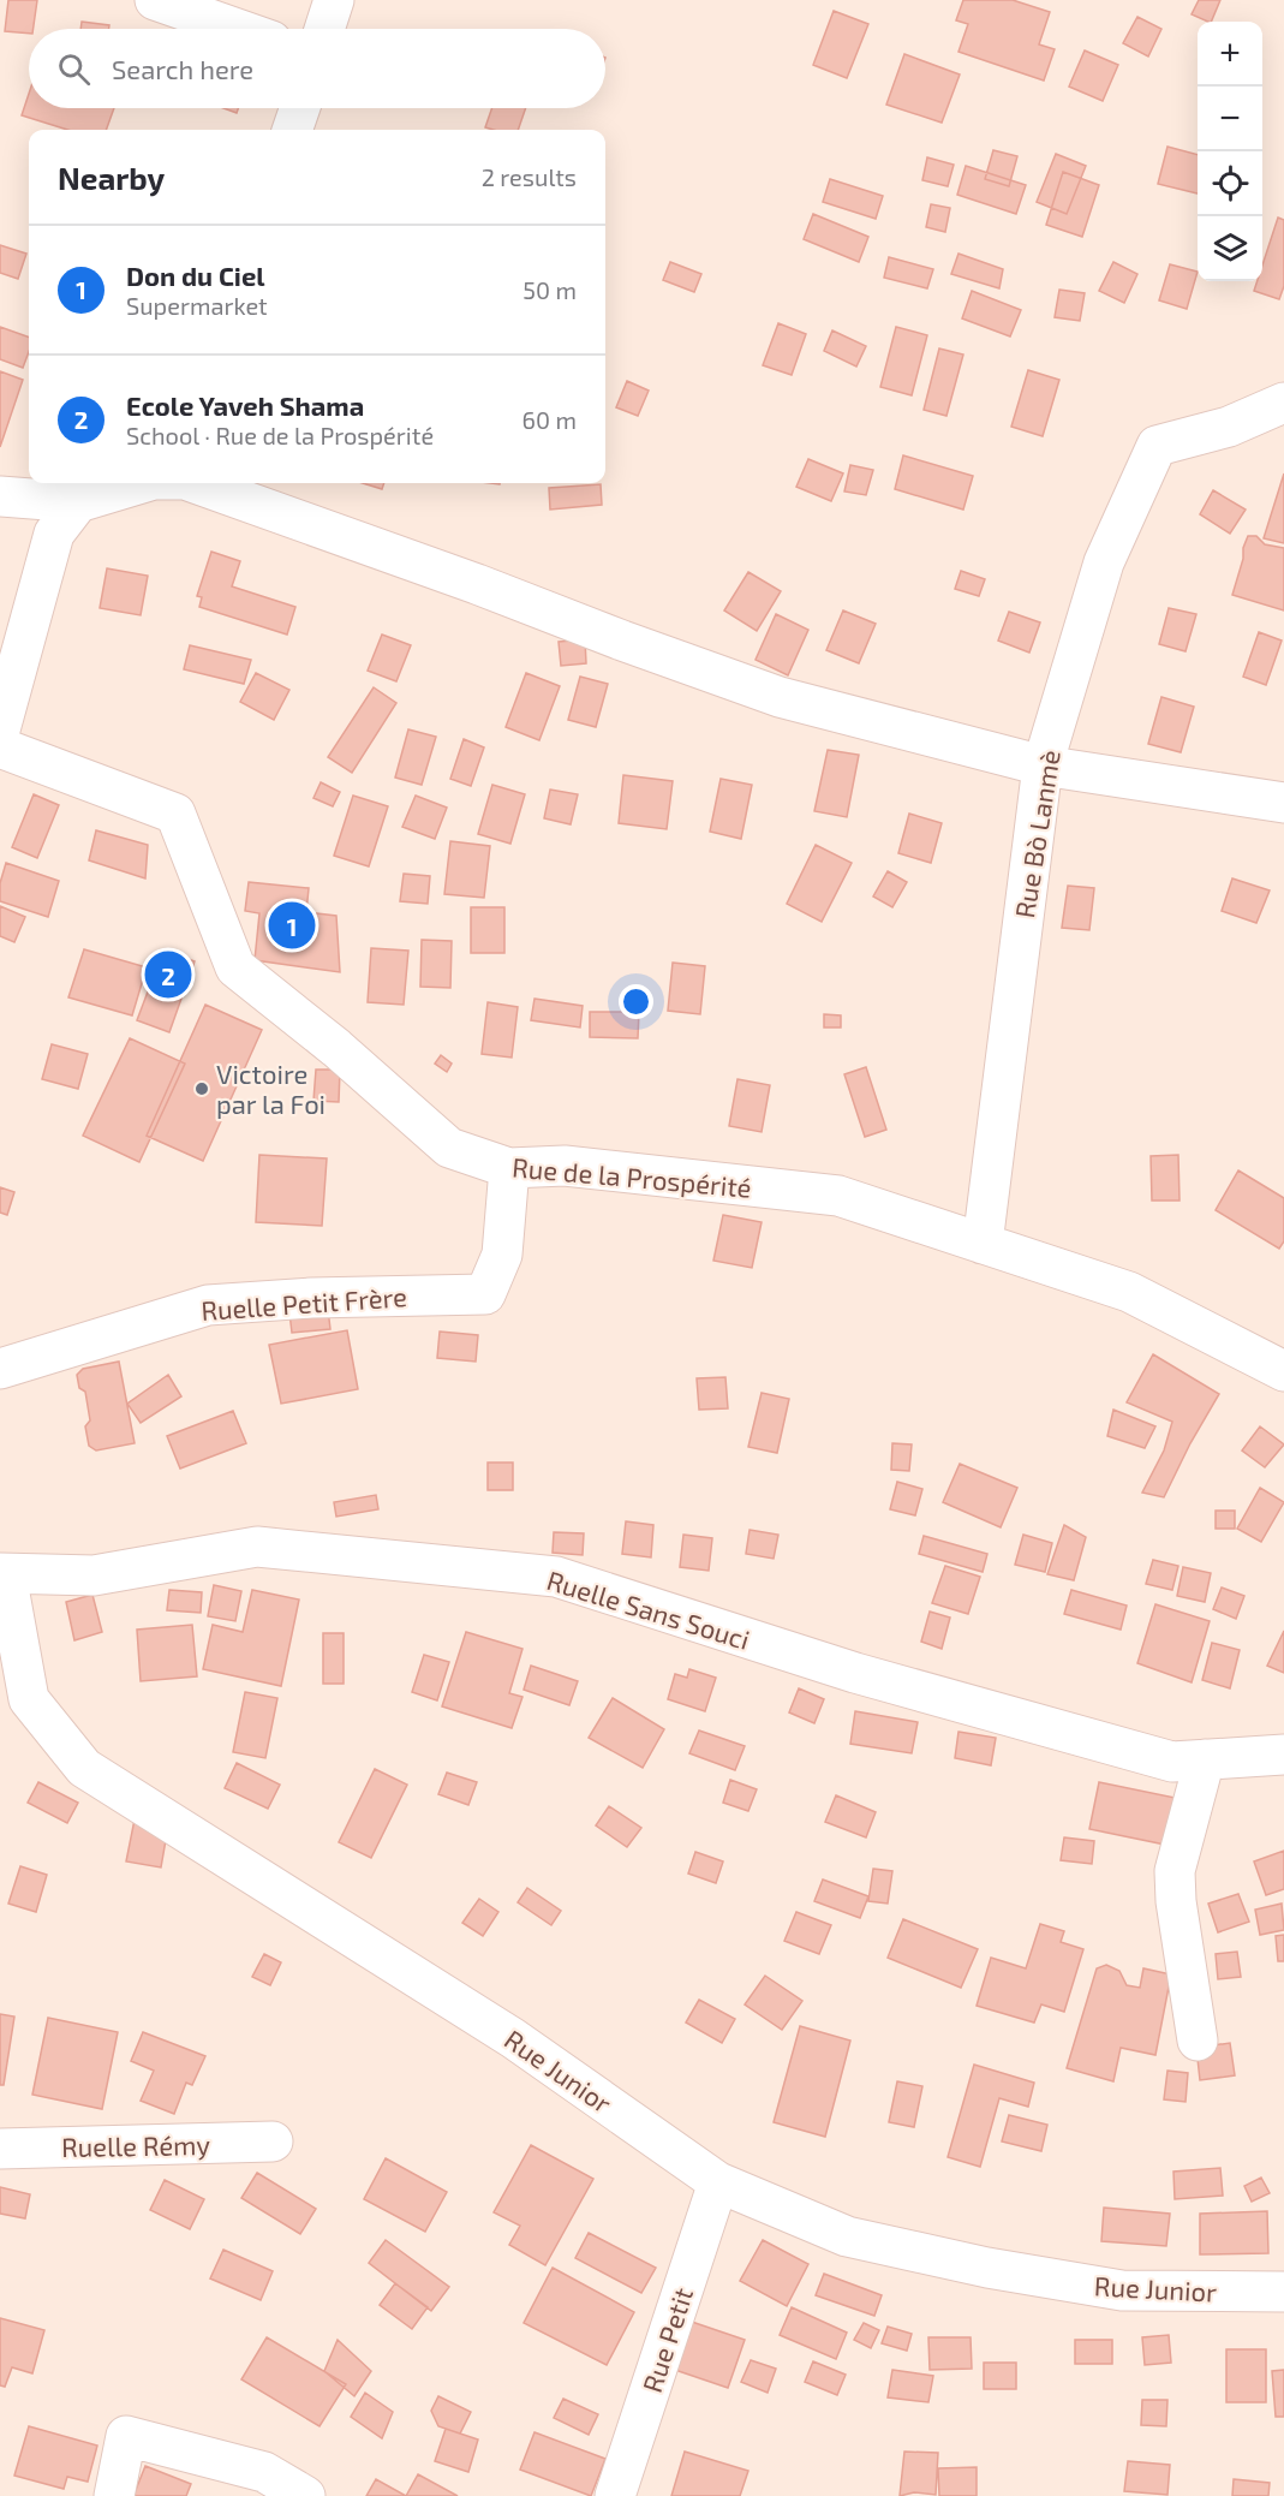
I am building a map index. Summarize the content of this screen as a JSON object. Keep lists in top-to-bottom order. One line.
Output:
{"streets":{"street":["Rue Bò Lanmè","Rue de la Prospérité","Ruelle Petit Frère","Ruelle Sans Souci","Rue Junior","Ruelle Rémy","Rue Petit"]},"crossings":[["Rue Bò Lanmè","Rue de la Prospérité"],["Rue de la Prospérité","Ruelle Petit Frère"],["Ruelle Sans Souci","Rue Junior"],["Rue Junior","Rue Petit"]],"places":["Victoire par la Foi"],"page":{"map_buttons":["+","−"],"search":"Search here","heading":["Nearby","2 results"],"list":[{"mark":"1","name":"Don du Ciel","note":"Supermarket","value":"50 m"},{"mark":"2","name":"Ecole Yaveh Shama","note":"School · Rue de la Prospérité","value":"60 m"}],"pins":["1","2"]}}
